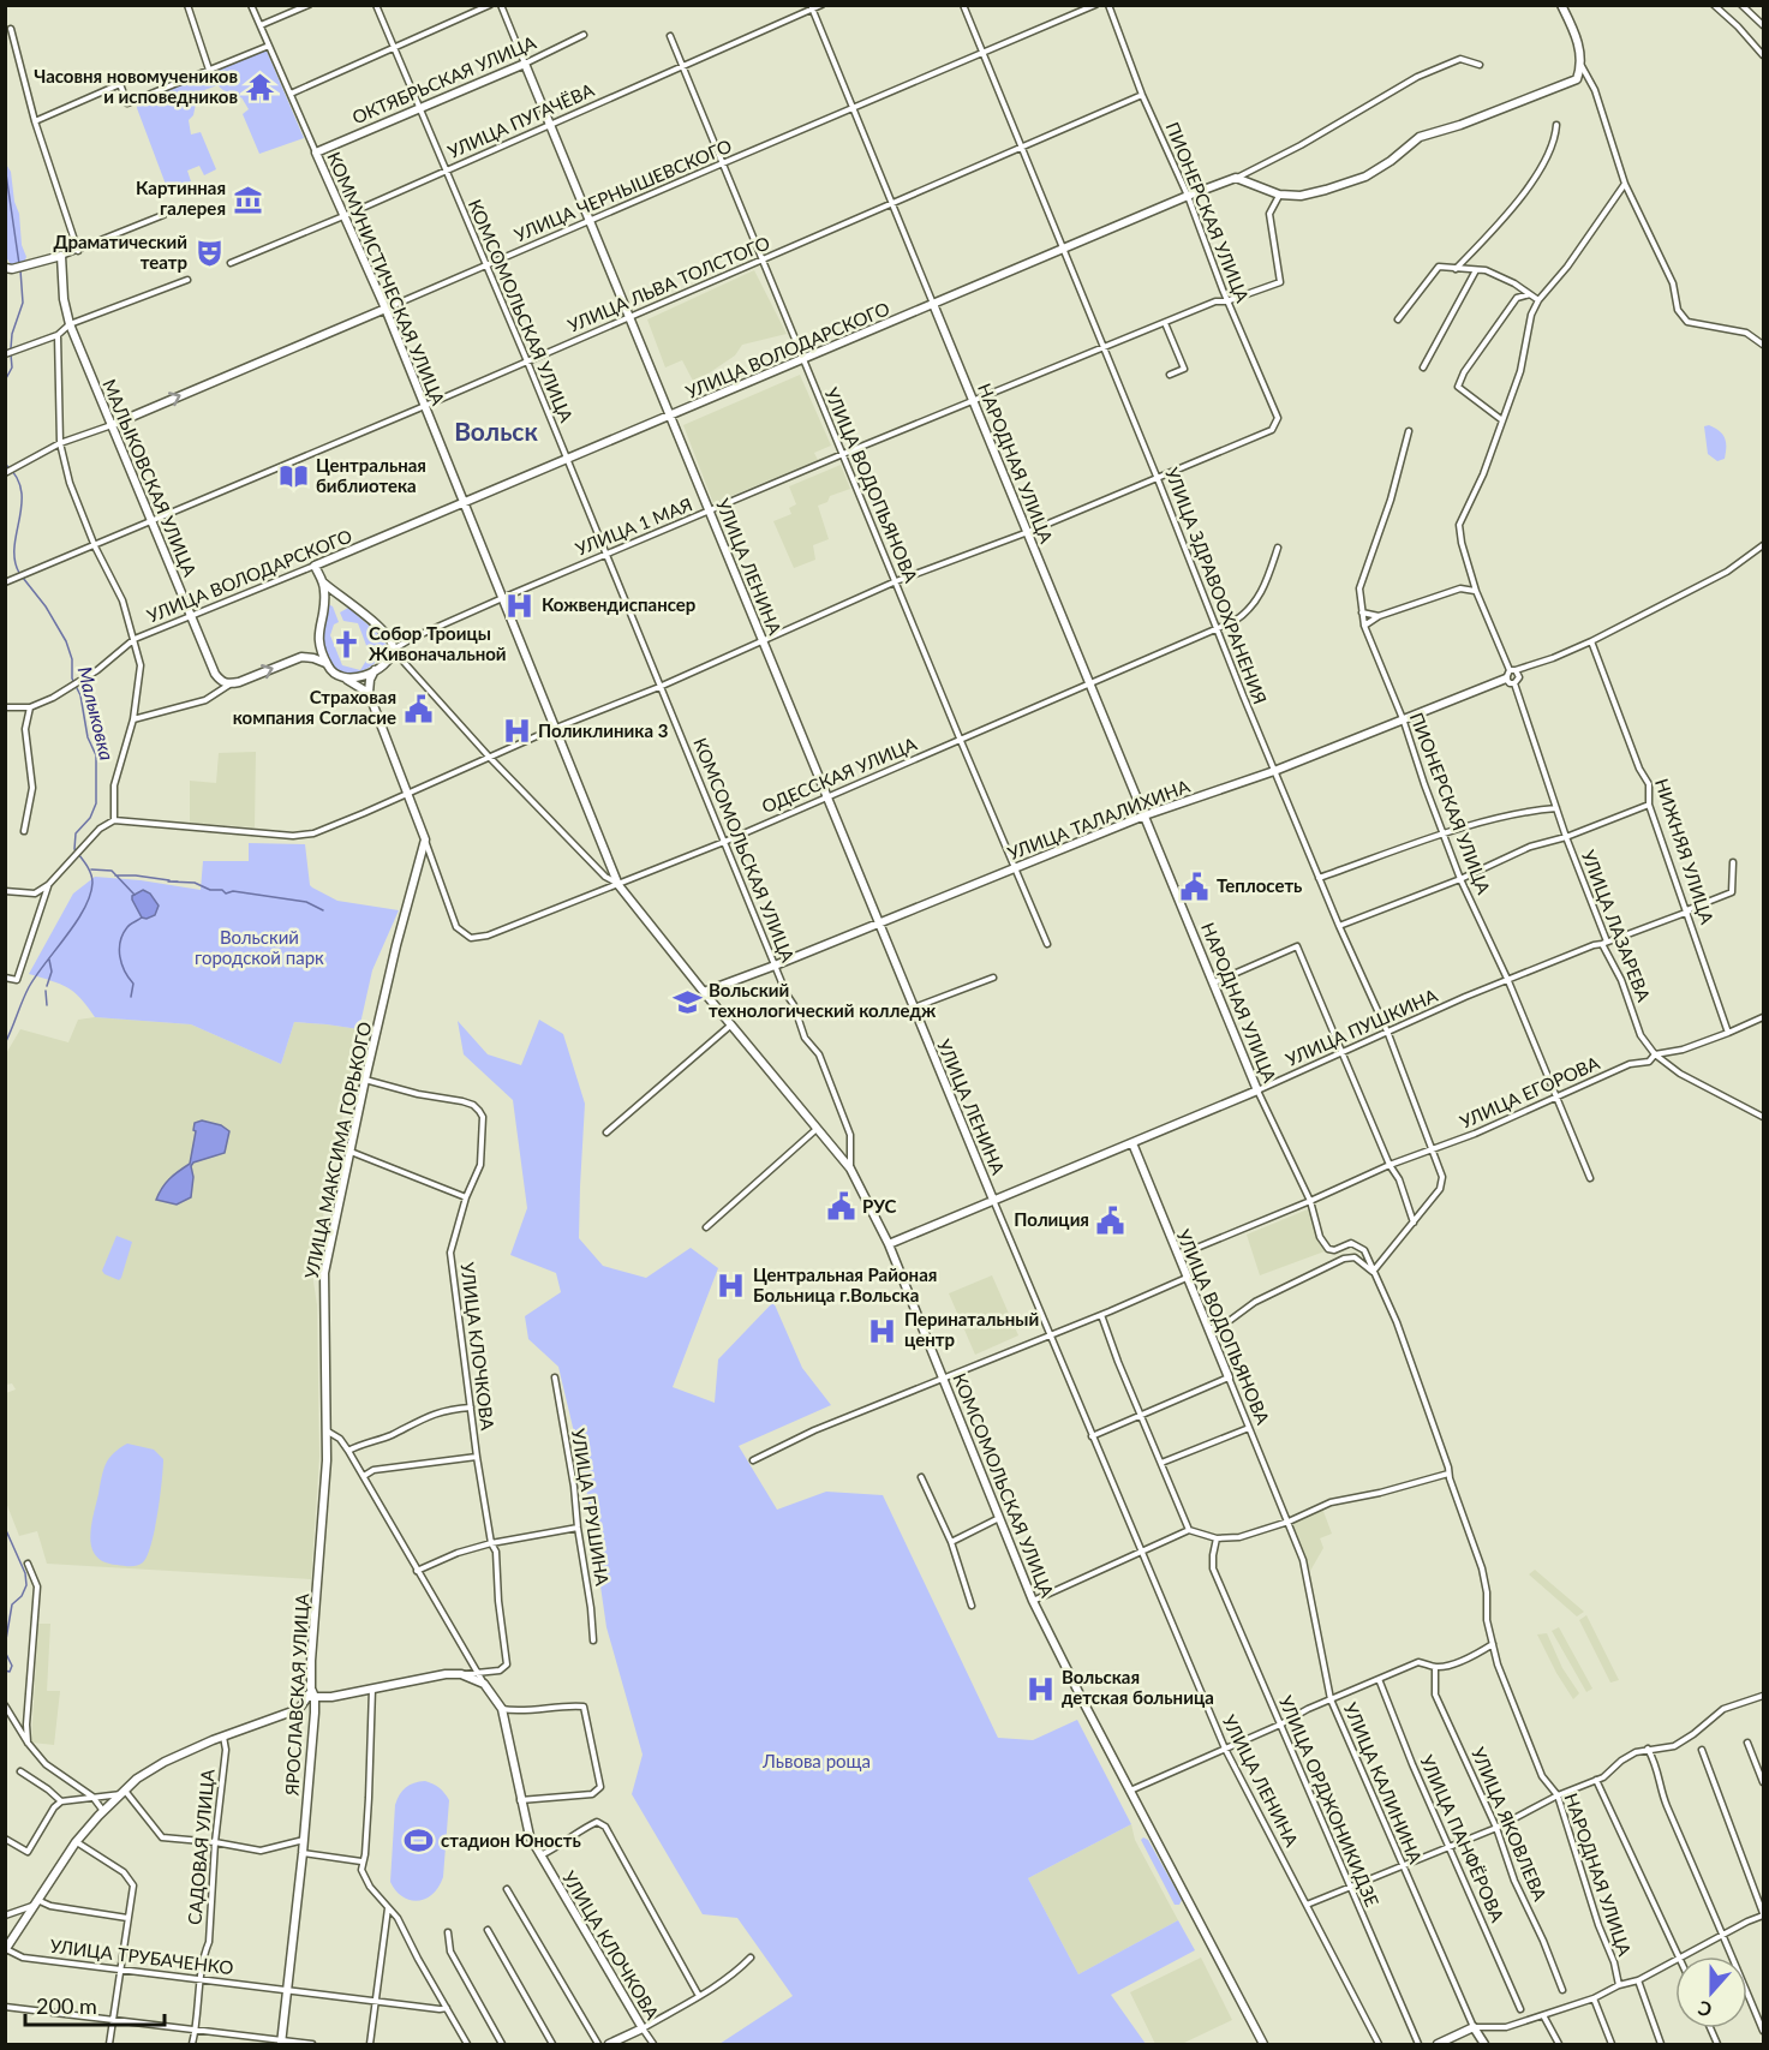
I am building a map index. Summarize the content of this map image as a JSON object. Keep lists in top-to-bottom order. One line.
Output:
{"streets":{"street":["ОКТЯБРЬСКАЯ УЛИЦА","УЛИЦА ПУГАЧЁВА","УЛИЦА ЧЕРНЫШЕВСКОГО","ПИОНЕРСКАЯ УЛИЦА","КОММУНИСТИЧЕСКАЯ УЛИЦА","УЛИЦА ЛЬВА ТОЛСТОГО","КОМСОМОЛЬСКАЯ УЛИЦА","УЛИЦА ВОЛОДАРСКОГО","НАРОДНАЯ УЛИЦА","МАЛЫКОВСКАЯ УЛИЦА","УЛИЦА ВОДОПЬЯНОВА","УЛИЦА 1 МАЯ","УЛИЦА ЛЕНИНА","УЛИЦА ЗДРАВООХРАНЕНИЯ","ОДЕССКАЯ УЛИЦА","УЛИЦА ТАЛАЛИХИНА","НИЖНЯЯ УЛИЦА","УЛИЦА ЛАЗАРЕВА","УЛИЦА ПУШКИНА","УЛИЦА ЕГОРОВА","УЛИЦА МАКСИМА ГОРЬКОГО","УЛИЦА КЛОЧКОВА","УЛИЦА ГРУШИНА","ЯРОСЛАВСКАЯ УЛИЦА","УЛИЦА КАЛИНИНА","УЛИЦА ОРДЖОНИКИДЗЕ","УЛИЦА ЯКОВЛЕВА","УЛИЦА ПАНФЁРОВА","САДОВАЯ УЛИЦА","УЛИЦА ТРУБАЧЕНКО"]},"crossings":[["ОКТЯБРЬСКАЯ УЛИЦА","КОММУНИСТИЧЕСКАЯ УЛИЦА"],["ОКТЯБРЬСКАЯ УЛИЦА","КОМСОМОЛЬСКАЯ УЛИЦА"],["ОКТЯБРЬСКАЯ УЛИЦА","УЛИЦА ЛЕНИНА"],["УЛИЦА ПУГАЧЁВА","КОММУНИСТИЧЕСКАЯ УЛИЦА"],["УЛИЦА ПУГАЧЁВА","КОМСОМОЛЬСКАЯ УЛИЦА"],["УЛИЦА ПУГАЧЁВА","НАРОДНАЯ УЛИЦА"],["УЛИЦА ПУГАЧЁВА","УЛИЦА ВОДОПЬЯНОВА"],["УЛИЦА ПУГАЧЁВА","УЛИЦА ЛЕНИНА"],["УЛИЦА ЧЕРНЫШЕВСКОГО","КОММУНИСТИЧЕСКАЯ УЛИЦА"],["УЛИЦА ЧЕРНЫШЕВСКОГО","КОМСОМОЛЬСКАЯ УЛИЦА"],["УЛИЦА ЧЕРНЫШЕВСКОГО","НАРОДНАЯ УЛИЦА"],["УЛИЦА ЧЕРНЫШЕВСКОГО","МАЛЫКОВСКАЯ УЛИЦА"],["УЛИЦА ЧЕРНЫШЕВСКОГО","УЛИЦА ВОДОПЬЯНОВА"],["УЛИЦА ЧЕРНЫШЕВСКОГО","УЛИЦА ЛЕНИНА"],["УЛИЦА ЧЕРНЫШЕВСКОГО","УЛИЦА ЗДРАВООХРАНЕНИЯ"],["ПИОНЕРСКАЯ УЛИЦА","УЛИЦА ЛЬВА ТОЛСТОГО"],["ПИОНЕРСКАЯ УЛИЦА","УЛИЦА ВОЛОДАРСКОГО"],["ПИОНЕРСКАЯ УЛИЦА","УЛИЦА 1 МАЯ"],["ПИОНЕРСКАЯ УЛИЦА","УЛИЦА ЗДРАВООХРАНЕНИЯ"],["ПИОНЕРСКАЯ УЛИЦА","УЛИЦА ТАЛАЛИХИНА"],["ПИОНЕРСКАЯ УЛИЦА","УЛИЦА ПУШКИНА"],["ПИОНЕРСКАЯ УЛИЦА","УЛИЦА ЕГОРОВА"],["КОММУНИСТИЧЕСКАЯ УЛИЦА","УЛИЦА ЛЬВА ТОЛСТОГО"],["КОММУНИСТИЧЕСКАЯ УЛИЦА","КОМСОМОЛЬСКАЯ УЛИЦА"],["КОММУНИСТИЧЕСКАЯ УЛИЦА","УЛИЦА ВОЛОДАРСКОГО"],["КОММУНИСТИЧЕСКАЯ УЛИЦА","УЛИЦА 1 МАЯ"],["КОММУНИСТИЧЕСКАЯ УЛИЦА","ОДЕССКАЯ УЛИЦА"],["КОММУНИСТИЧЕСКАЯ УЛИЦА","УЛИЦА ТАЛАЛИХИНА"],["УЛИЦА ЛЬВА ТОЛСТОГО","КОМСОМОЛЬСКАЯ УЛИЦА"],["УЛИЦА ЛЬВА ТОЛСТОГО","НАРОДНАЯ УЛИЦА"],["УЛИЦА ЛЬВА ТОЛСТОГО","МАЛЫКОВСКАЯ УЛИЦА"],["УЛИЦА ЛЬВА ТОЛСТОГО","УЛИЦА ВОДОПЬЯНОВА"],["УЛИЦА ЛЬВА ТОЛСТОГО","УЛИЦА ЛЕНИНА"],["УЛИЦА ЛЬВА ТОЛСТОГО","УЛИЦА ЗДРАВООХРАНЕНИЯ"],["КОМСОМОЛЬСКАЯ УЛИЦА","УЛИЦА ВОЛОДАРСКОГО"],["КОМСОМОЛЬСКАЯ УЛИЦА","УЛИЦА 1 МАЯ"],["КОМСОМОЛЬСКАЯ УЛИЦА","ОДЕССКАЯ УЛИЦА"],["КОМСОМОЛЬСКАЯ УЛИЦА","УЛИЦА ТАЛАЛИХИНА"],["КОМСОМОЛЬСКАЯ УЛИЦА","УЛИЦА ПУШКИНА"],["УЛИЦА ВОЛОДАРСКОГО","НАРОДНАЯ УЛИЦА"],["УЛИЦА ВОЛОДАРСКОГО","МАЛЫКОВСКАЯ УЛИЦА"],["УЛИЦА ВОЛОДАРСКОГО","УЛИЦА ВОДОПЬЯНОВА"],["УЛИЦА ВОЛОДАРСКОГО","УЛИЦА ЛЕНИНА"],["УЛИЦА ВОЛОДАРСКОГО","УЛИЦА ЗДРАВООХРАНЕНИЯ"],["НАРОДНАЯ УЛИЦА","УЛИЦА 1 МАЯ"],["НАРОДНАЯ УЛИЦА","ОДЕССКАЯ УЛИЦА"],["НАРОДНАЯ УЛИЦА","УЛИЦА ТАЛАЛИХИНА"],["НАРОДНАЯ УЛИЦА","УЛИЦА ПУШКИНА"],["НАРОДНАЯ УЛИЦА","УЛИЦА ЕГОРОВА"],["УЛИЦА ВОДОПЬЯНОВА","УЛИЦА 1 МАЯ"],["УЛИЦА ВОДОПЬЯНОВА","ОДЕССКАЯ УЛИЦА"],["УЛИЦА ВОДОПЬЯНОВА","УЛИЦА ТАЛАЛИХИНА"],["УЛИЦА ВОДОПЬЯНОВА","УЛИЦА ПУШКИНА"],["УЛИЦА ВОДОПЬЯНОВА","УЛИЦА ЕГОРОВА"],["УЛИЦА ВОДОПЬЯНОВА","УЛИЦА КАЛИНИНА"],["УЛИЦА 1 МАЯ","УЛИЦА ЛЕНИНА"],["УЛИЦА 1 МАЯ","УЛИЦА ЗДРАВООХРАНЕНИЯ"],["УЛИЦА ЛЕНИНА","ОДЕССКАЯ УЛИЦА"],["УЛИЦА ЛЕНИНА","УЛИЦА ТАЛАЛИХИНА"],["УЛИЦА ЛЕНИНА","УЛИЦА ПУШКИНА"],["УЛИЦА ЗДРАВООХРАНЕНИЯ","ОДЕССКАЯ УЛИЦА"],["УЛИЦА ЗДРАВООХРАНЕНИЯ","УЛИЦА ТАЛАЛИХИНА"],["УЛИЦА ЗДРАВООХРАНЕНИЯ","УЛИЦА ПУШКИНА"],["УЛИЦА ЗДРАВООХРАНЕНИЯ","УЛИЦА ЕГОРОВА"],["ОДЕССКАЯ УЛИЦА","УЛИЦА МАКСИМА ГОРЬКОГО"],["НИЖНЯЯ УЛИЦА","УЛИЦА ПУШКИНА"],["НИЖНЯЯ УЛИЦА","УЛИЦА ЕГОРОВА"],["УЛИЦА ЛАЗАРЕВА","УЛИЦА ПУШКИНА"],["УЛИЦА ЛАЗАРЕВА","УЛИЦА ЕГОРОВА"],["УЛИЦА МАКСИМА ГОРЬКОГО","УЛИЦА КЛОЧКОВА"],["УЛИЦА МАКСИМА ГОРЬКОГО","ЯРОСЛАВСКАЯ УЛИЦА"],["ЯРОСЛАВСКАЯ УЛИЦА","УЛИЦА ТРУБАЧЕНКО"],["САДОВАЯ УЛИЦА","УЛИЦА ТРУБАЧЕНКО"]],"districts":["Вольск"],"water":["Малыковка"],"parks":["Вольский городской парк","Львова роща"],"places":{"temple":["Часовня новомучеников и исповедников"],"museum":["Картинная галерея"],"theatre":["Драматический театр"],"library":["Центральная библиотека"],"hospital":["Кожвендиспансер","Поликлиника 3","Центральная Районая Больница г.Вольска","Перинатальный центр","Вольская детская больница"],"church":["Собор Троицы Живоначальной"],"public building":["Страховая компания Согласие","Теплосеть","РУС","Полиция"],"school or university":["Вольский технологический колледж"],"sports":["стадион Юность"]},"scale_bar":"200 m","north":"bottom"}
